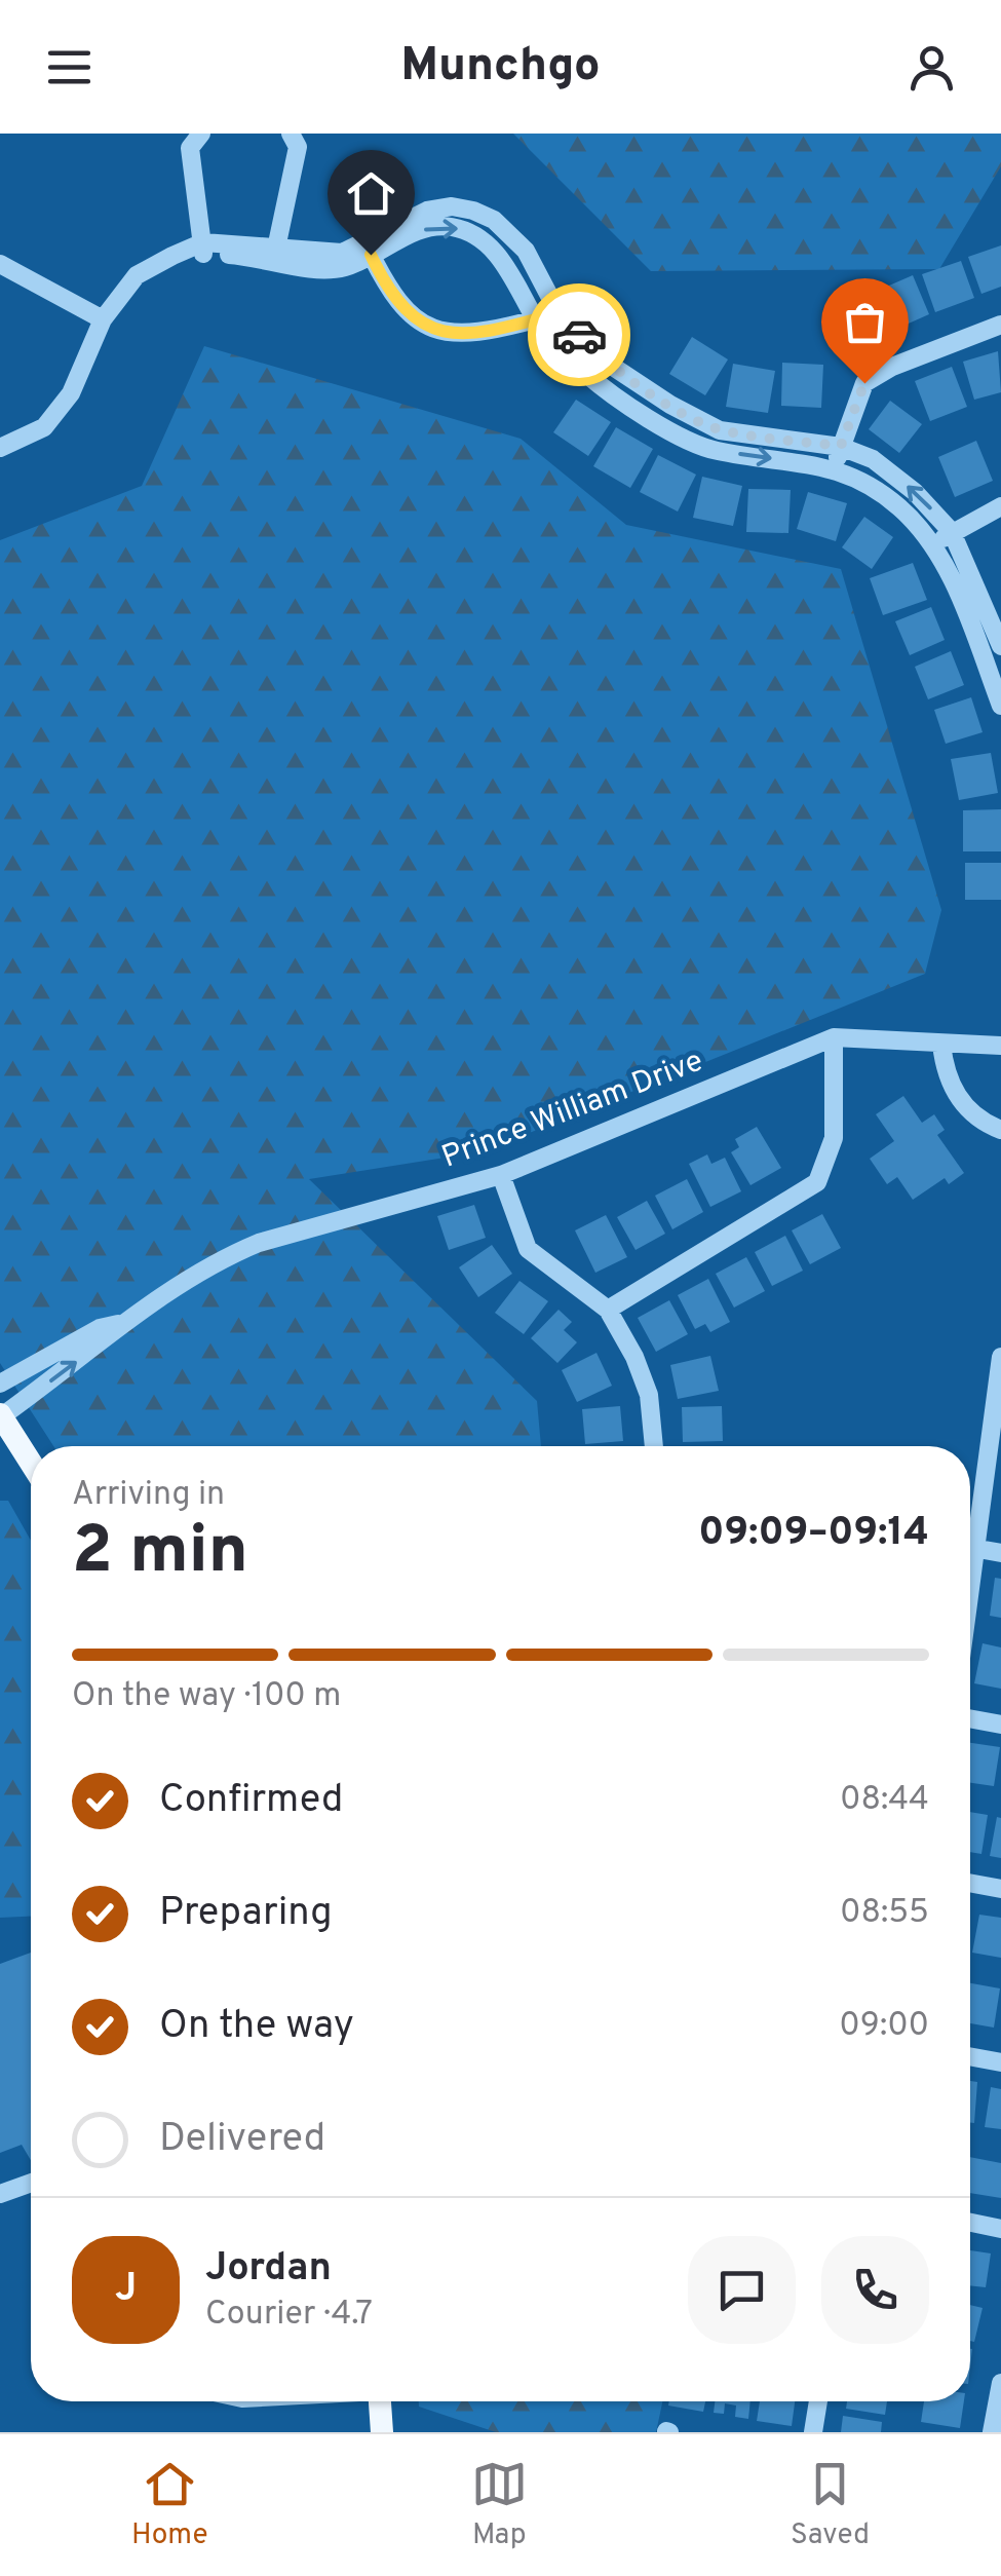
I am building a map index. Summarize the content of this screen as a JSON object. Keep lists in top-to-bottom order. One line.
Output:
{"streets":{"street":["Prince William Drive"]},"page":{"header":"Munchgo","heading":["2 min","Arriving in","09:09–09:14"],"panel":["Jordan","Courier · 4.7"],"bar":"On the way · 100 m","list":[["Confirmed","08:44"],["Preparing","08:55"],["On the way","09:00"],"Delivered"],"round":"J","tabs":["Home","Map","Saved"]}}
